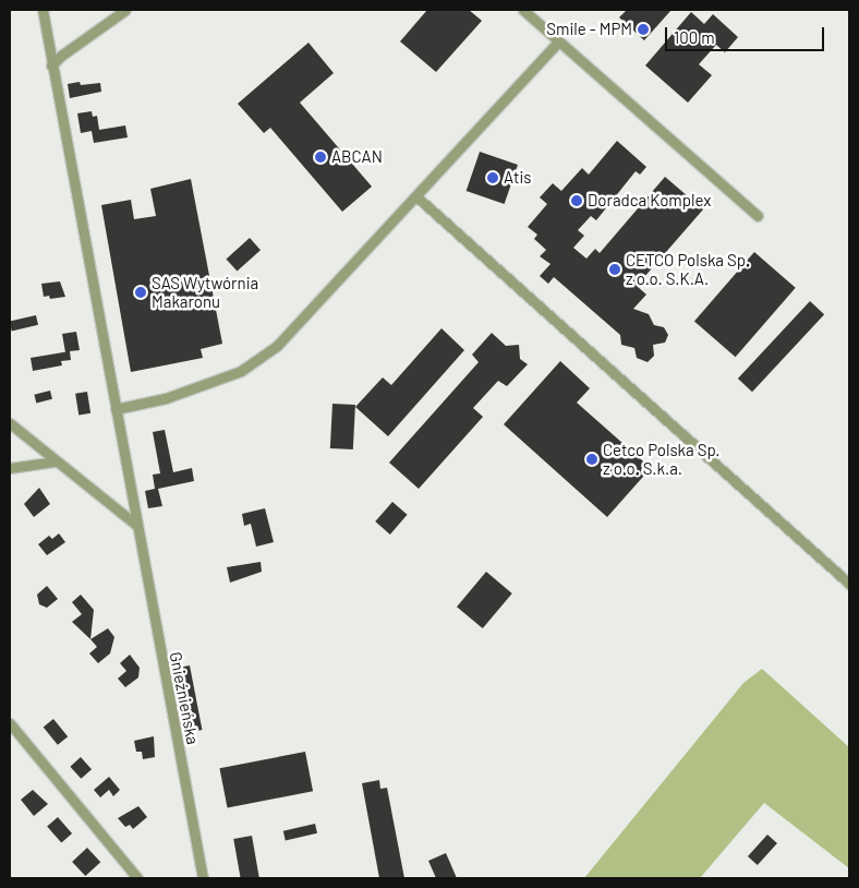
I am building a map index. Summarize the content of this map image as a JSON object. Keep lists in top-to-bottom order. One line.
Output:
{"streets":{"street":["Gnieźnieńska"]},"places":["Smile - MPM","ABCAN","Atis","Doradca Komplex","CETCO Polska Sp. z o.o. S.K.A.","SAS Wytwórnia Makaronu","Cetco Polska Sp. z o.o. S.k.a."],"scale_bar":"100 m"}
